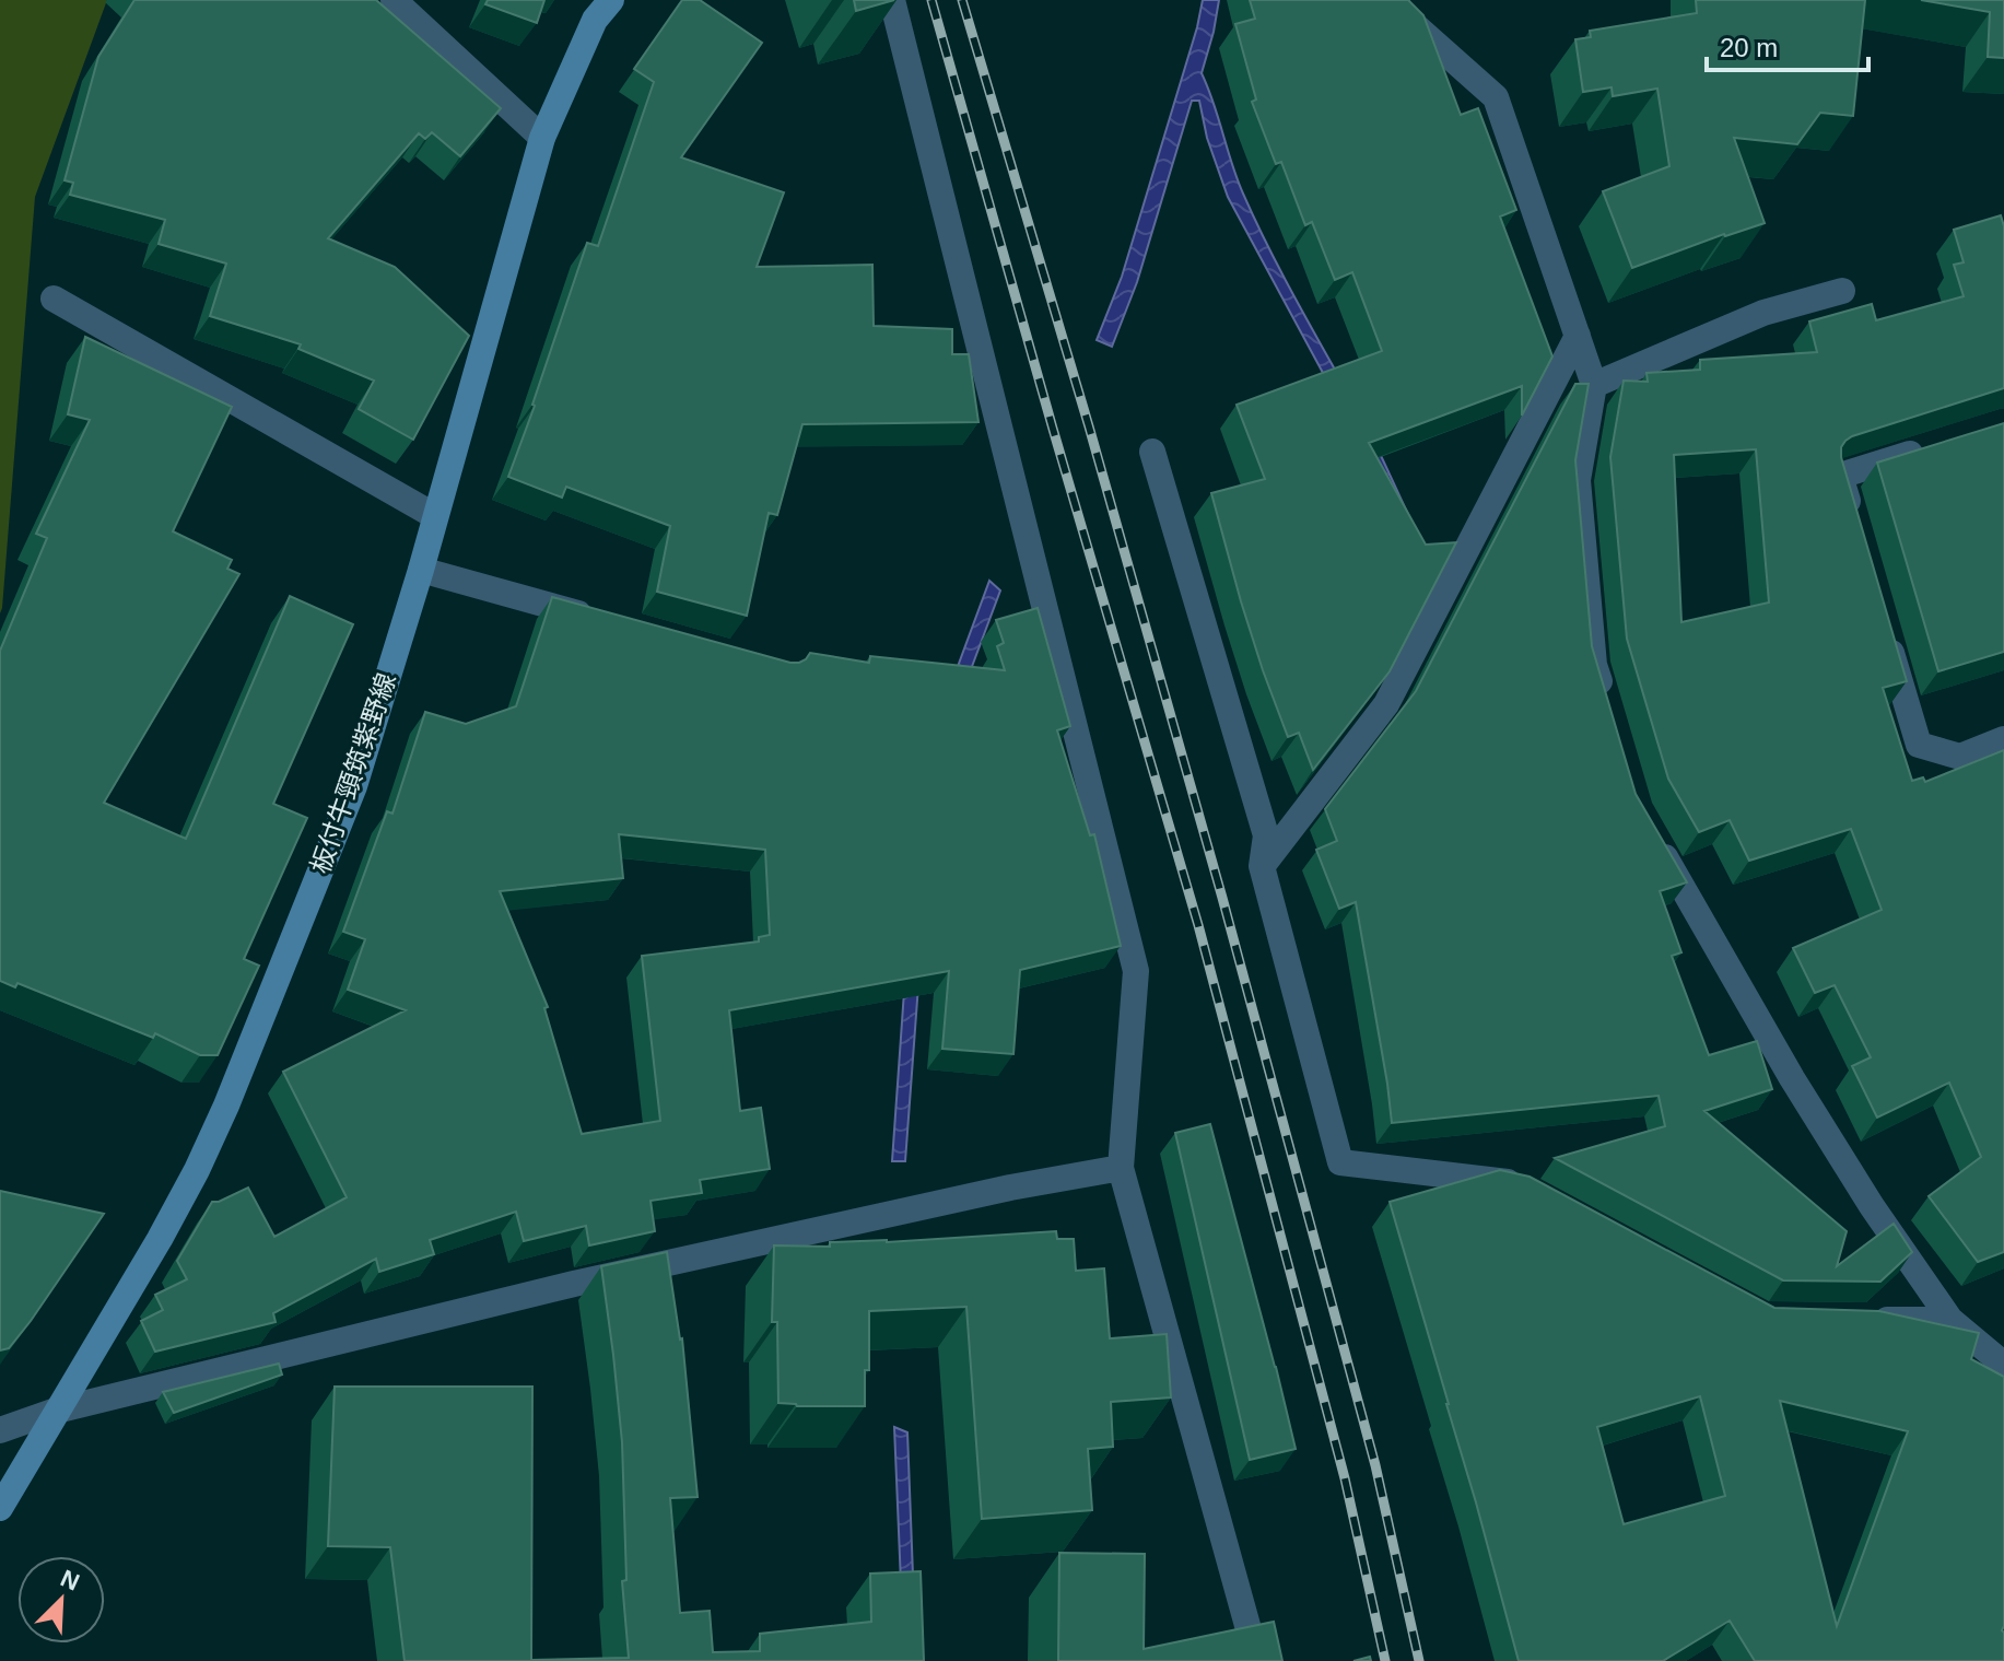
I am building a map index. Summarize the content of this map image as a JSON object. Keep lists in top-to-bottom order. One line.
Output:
{"streets":{"main road":["板付牛頸筑紫野線"]},"scale_bar":"20 m","north":"top right"}
